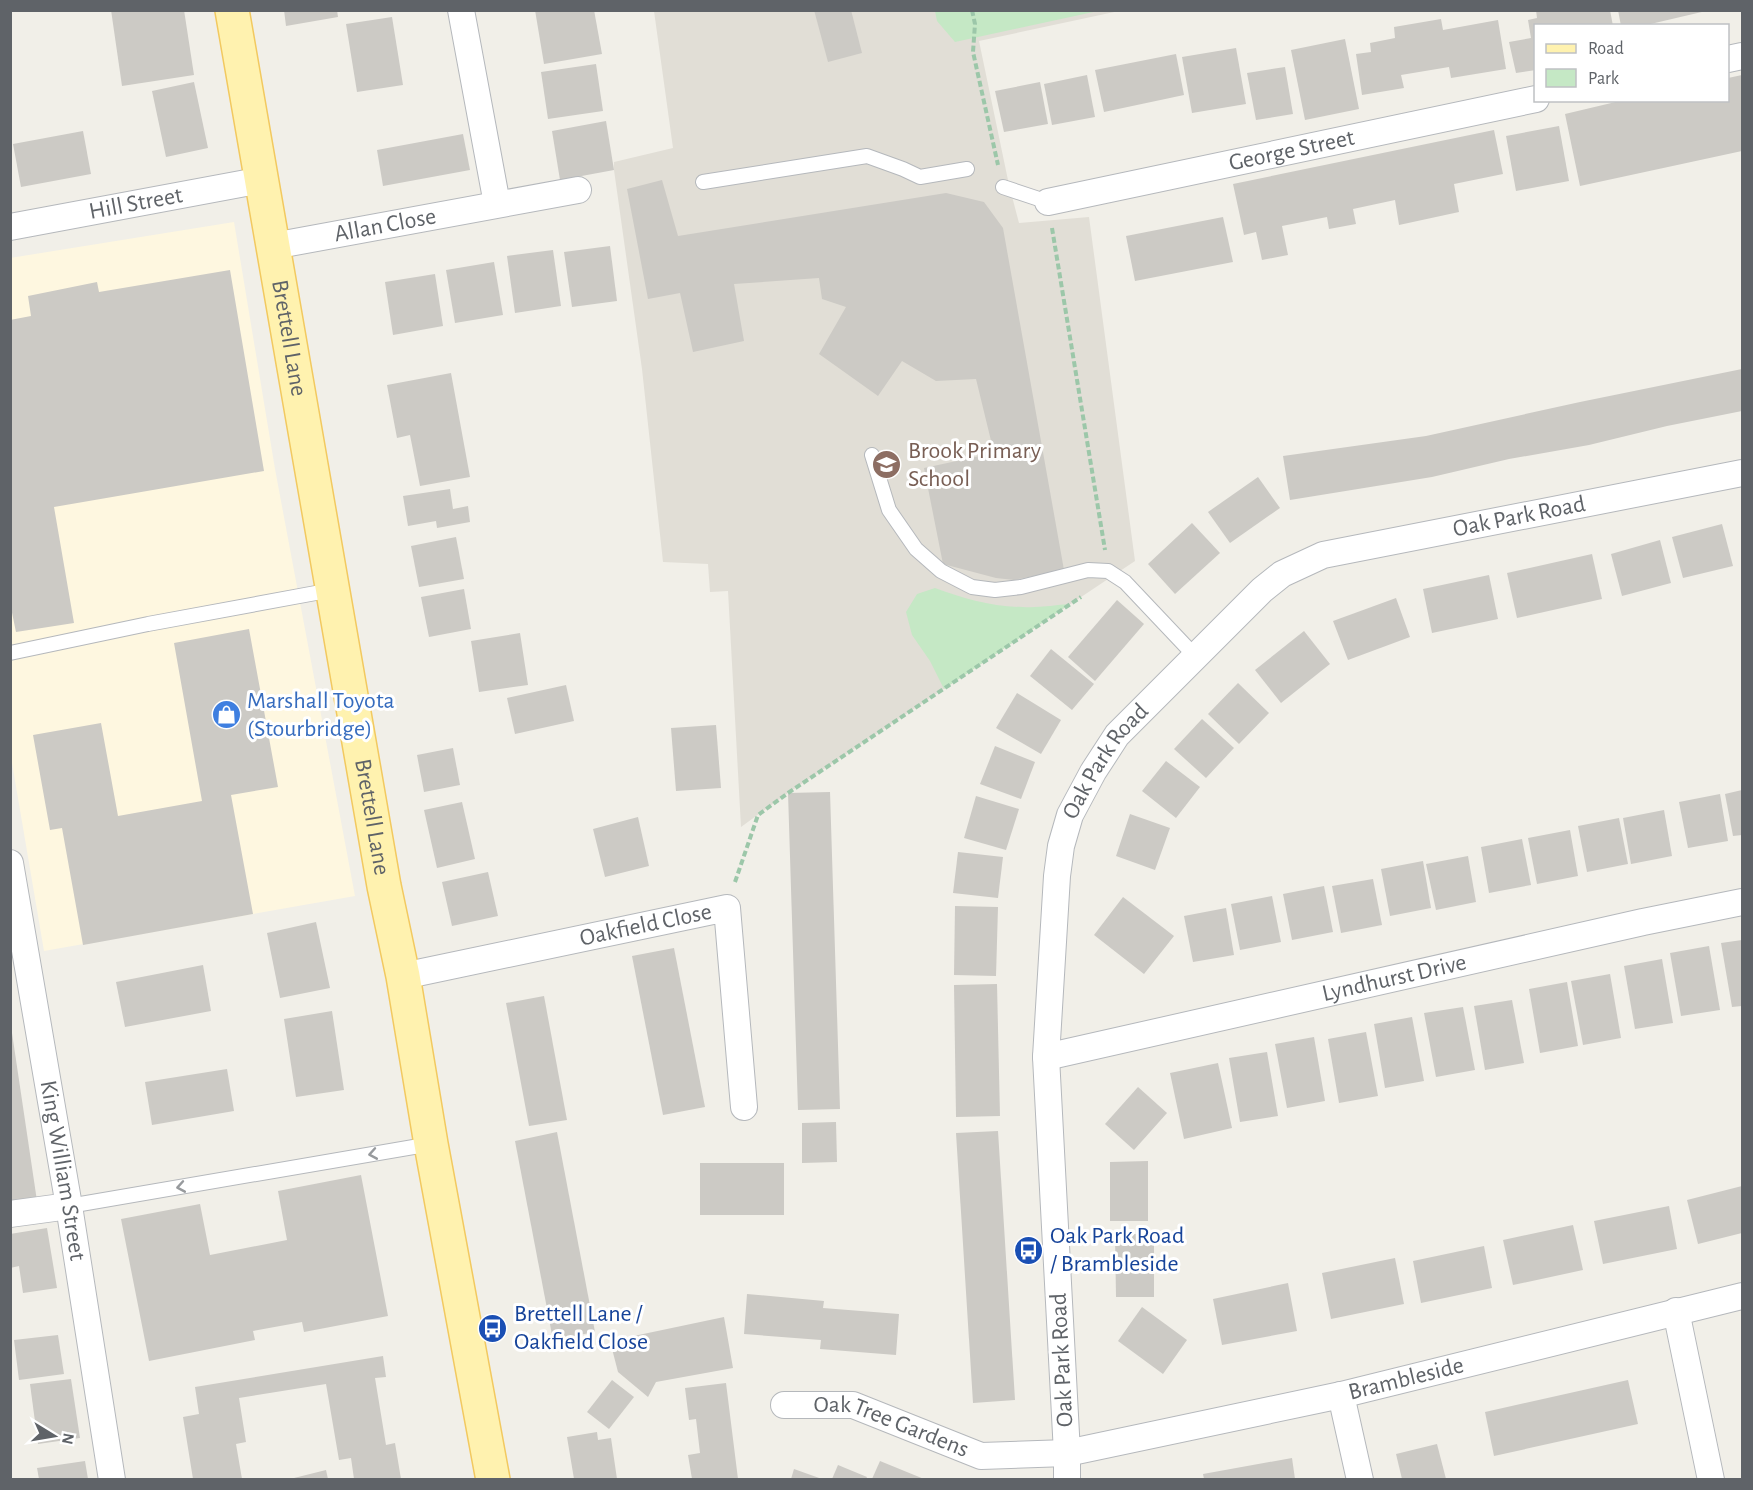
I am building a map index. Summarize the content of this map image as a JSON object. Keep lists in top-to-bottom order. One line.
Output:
{"streets":{"main road":["Brettell Lane"],"street":["George Street","Hill Street","Allan Close","Oak Park Road","Oakfield Close","Lyndhurst Drive","King William Street","Brambleside","Oak Tree Gardens"]},"crossings":[["Hill Street","Brettell Lane"],["Allan Close","Brettell Lane"],["Brettell Lane","Oakfield Close"],["Oak Park Road","Lyndhurst Drive"],["Oak Park Road","Brambleside"],["Oak Park Road","Oak Tree Gardens"],["Brambleside","Oak Tree Gardens"]],"places":{"school or university":["Brook Primary School"],"shop":["Marshall Toyota (Stourbridge)"],"bus stop":["Oak Park Road / Brambleside","Brettell Lane / Oakfield Close"]},"legend":["Road","Park"],"north":"right"}
